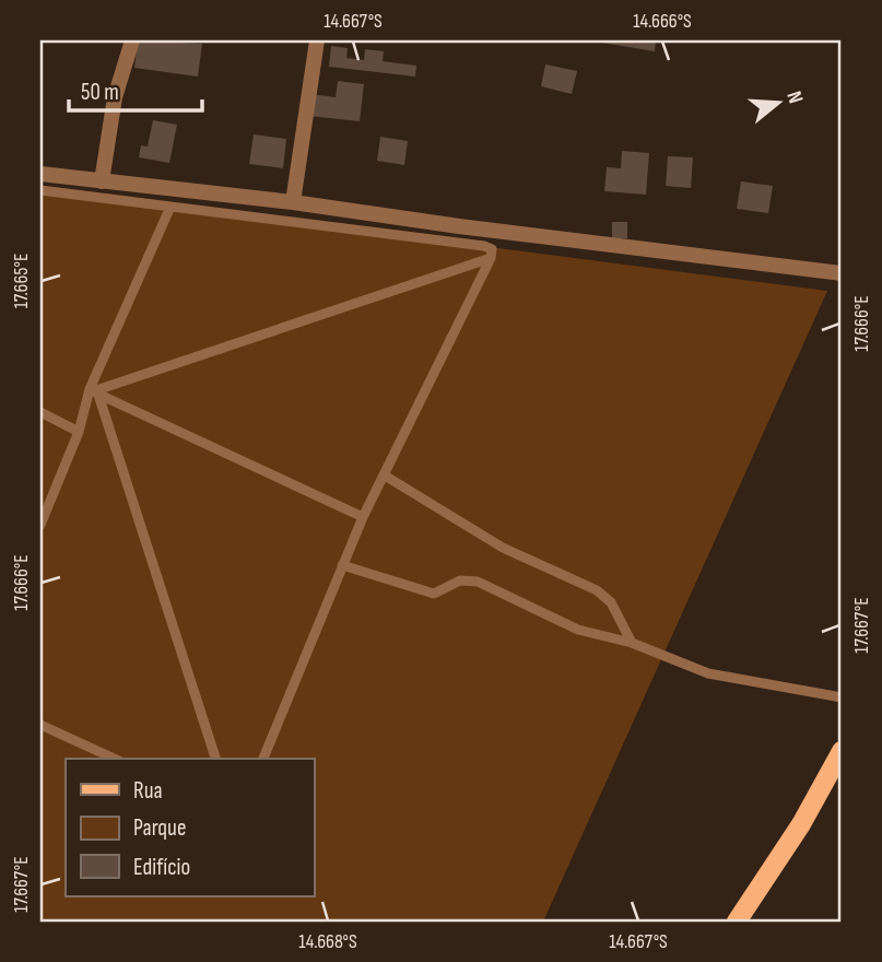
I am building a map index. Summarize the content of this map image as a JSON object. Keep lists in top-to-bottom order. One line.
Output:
{"legend":["Rua","Parque","Edifício"],"scale_bar":"50 m","north":"right","coordinates":["14.667°S","14.666°S","17.665°E","17.666°E","17.667°E","14.668°S"]}
